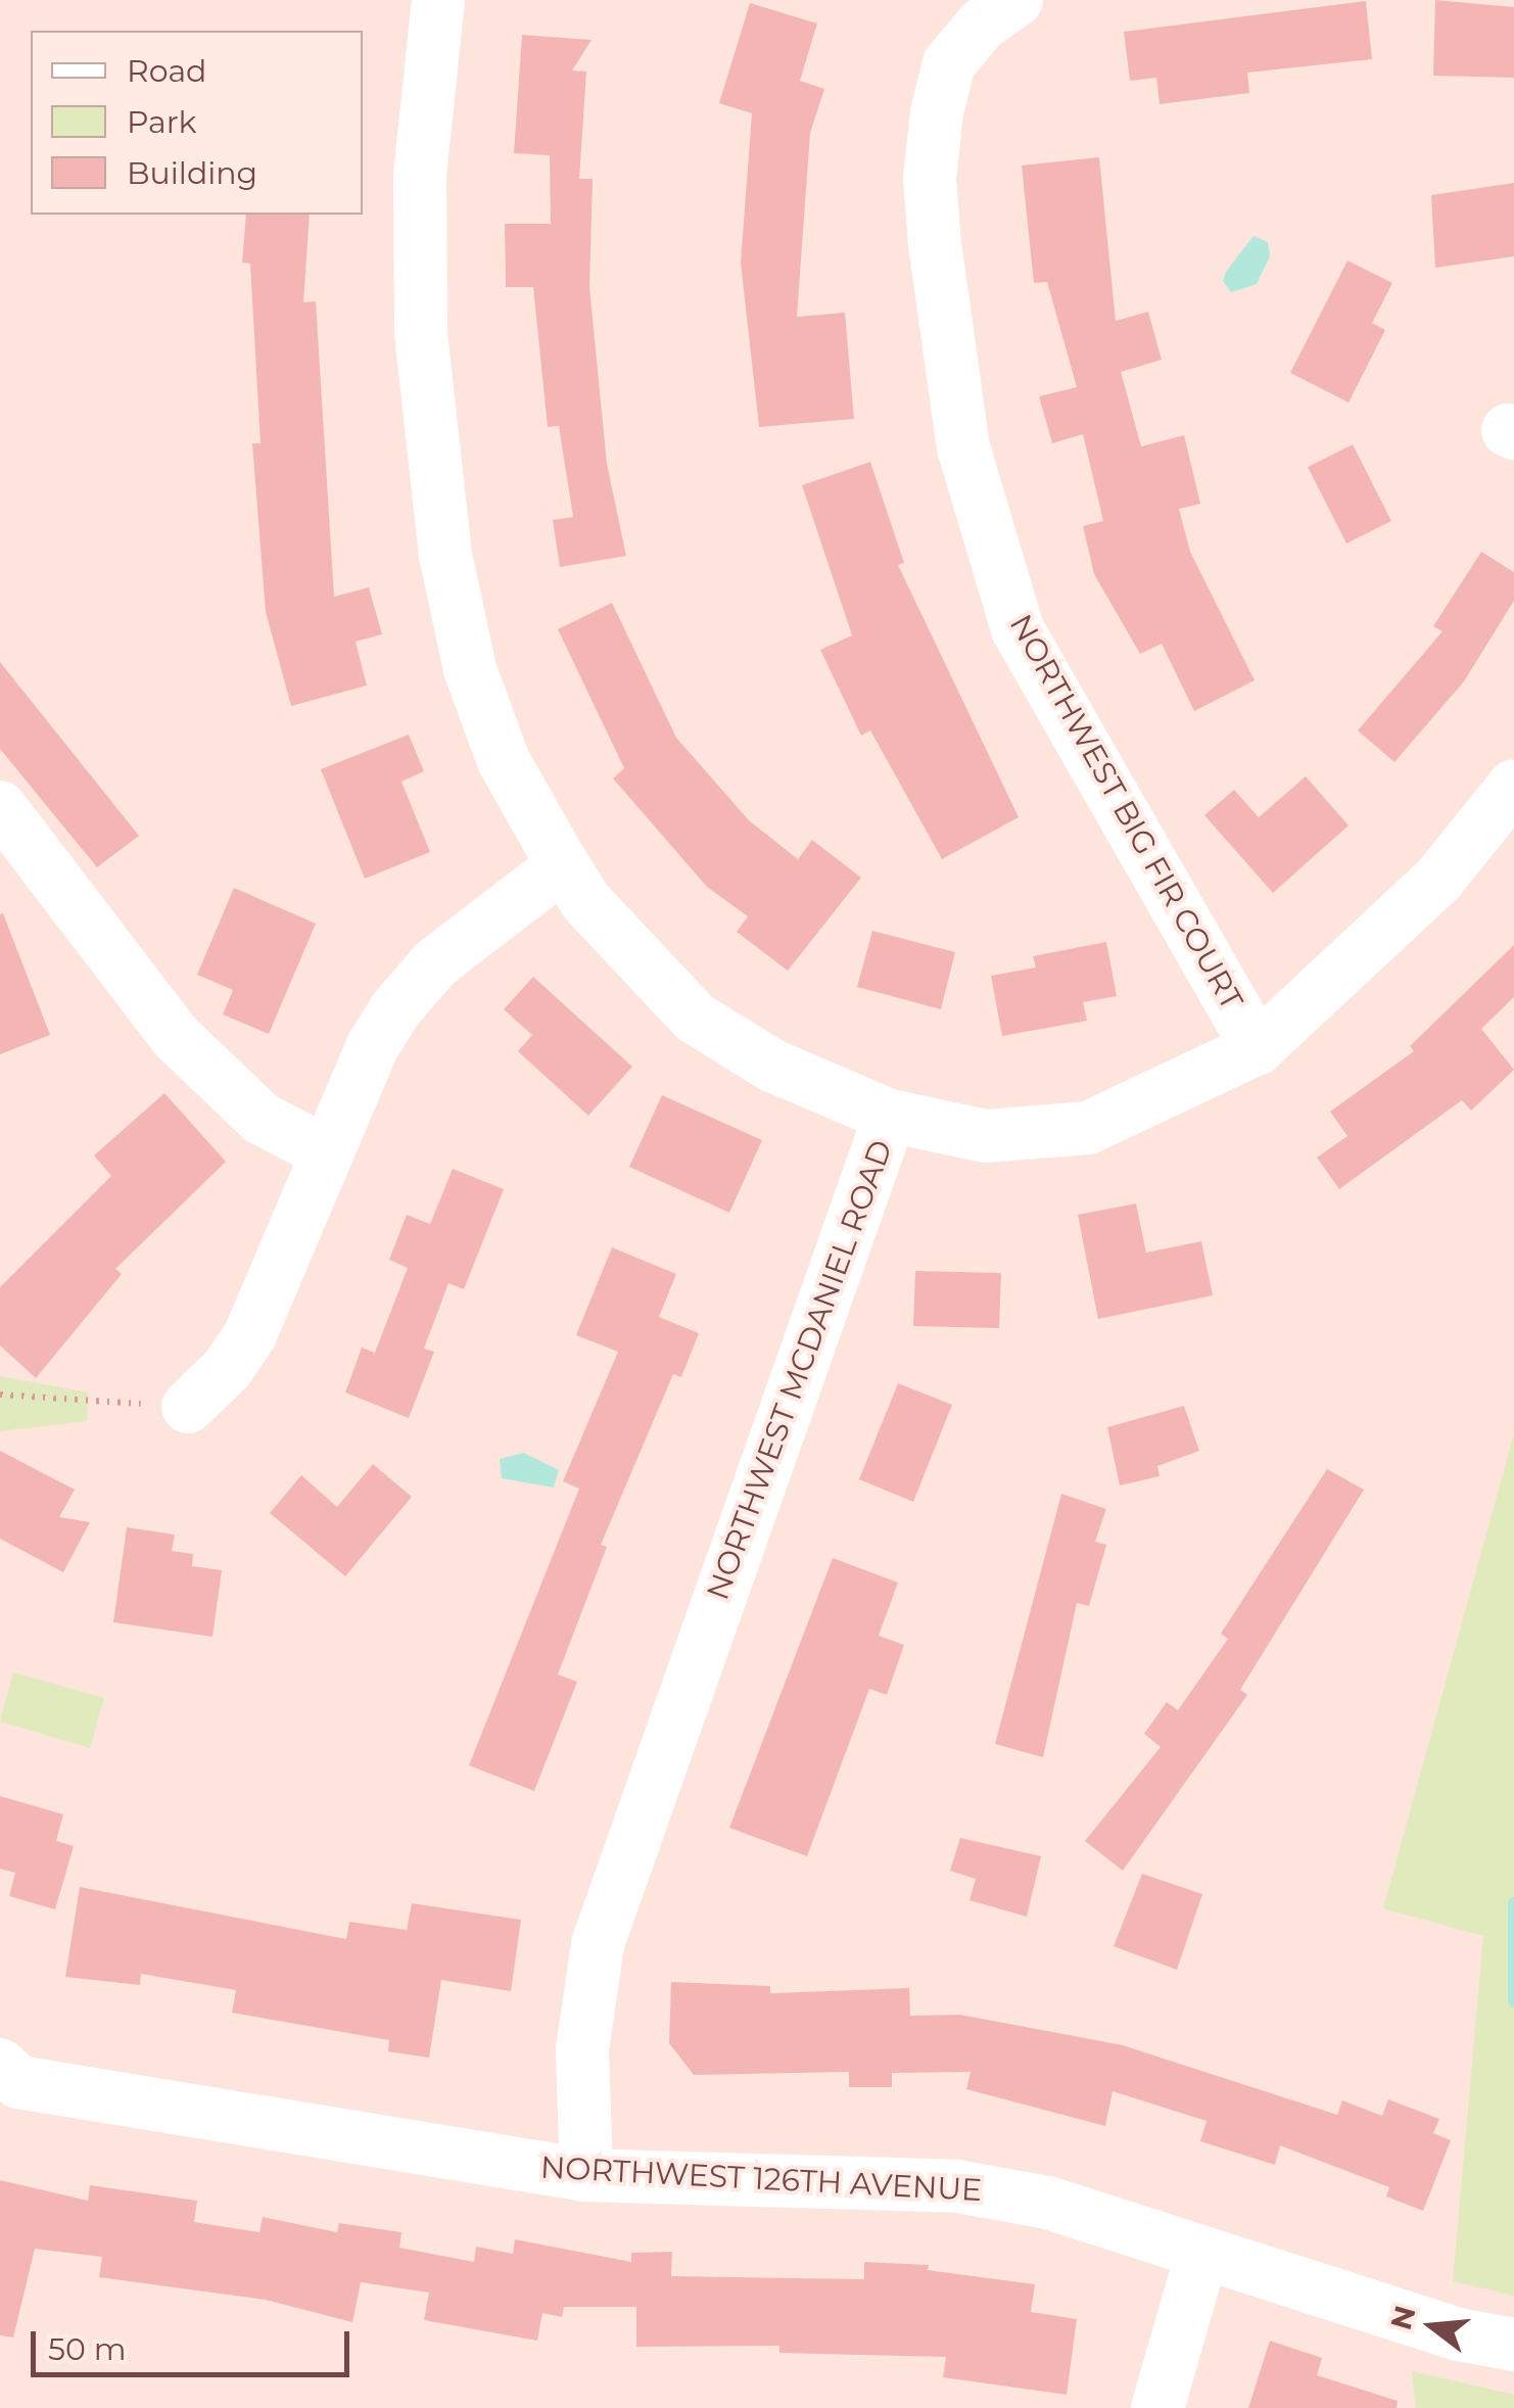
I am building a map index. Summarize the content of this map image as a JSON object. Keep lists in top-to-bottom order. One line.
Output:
{"streets":{"street":["NORTHWEST BIG FIR COURT","NORTHWEST MCDANIEL ROAD","NORTHWEST 126TH AVENUE"]},"crossings":[["NORTHWEST BIG FIR COURT","NORTHWEST MCDANIEL ROAD"],["NORTHWEST MCDANIEL ROAD","NORTHWEST 126TH AVENUE"]],"legend":["Road","Park","Building"],"scale_bar":"50 m","north":"left"}
